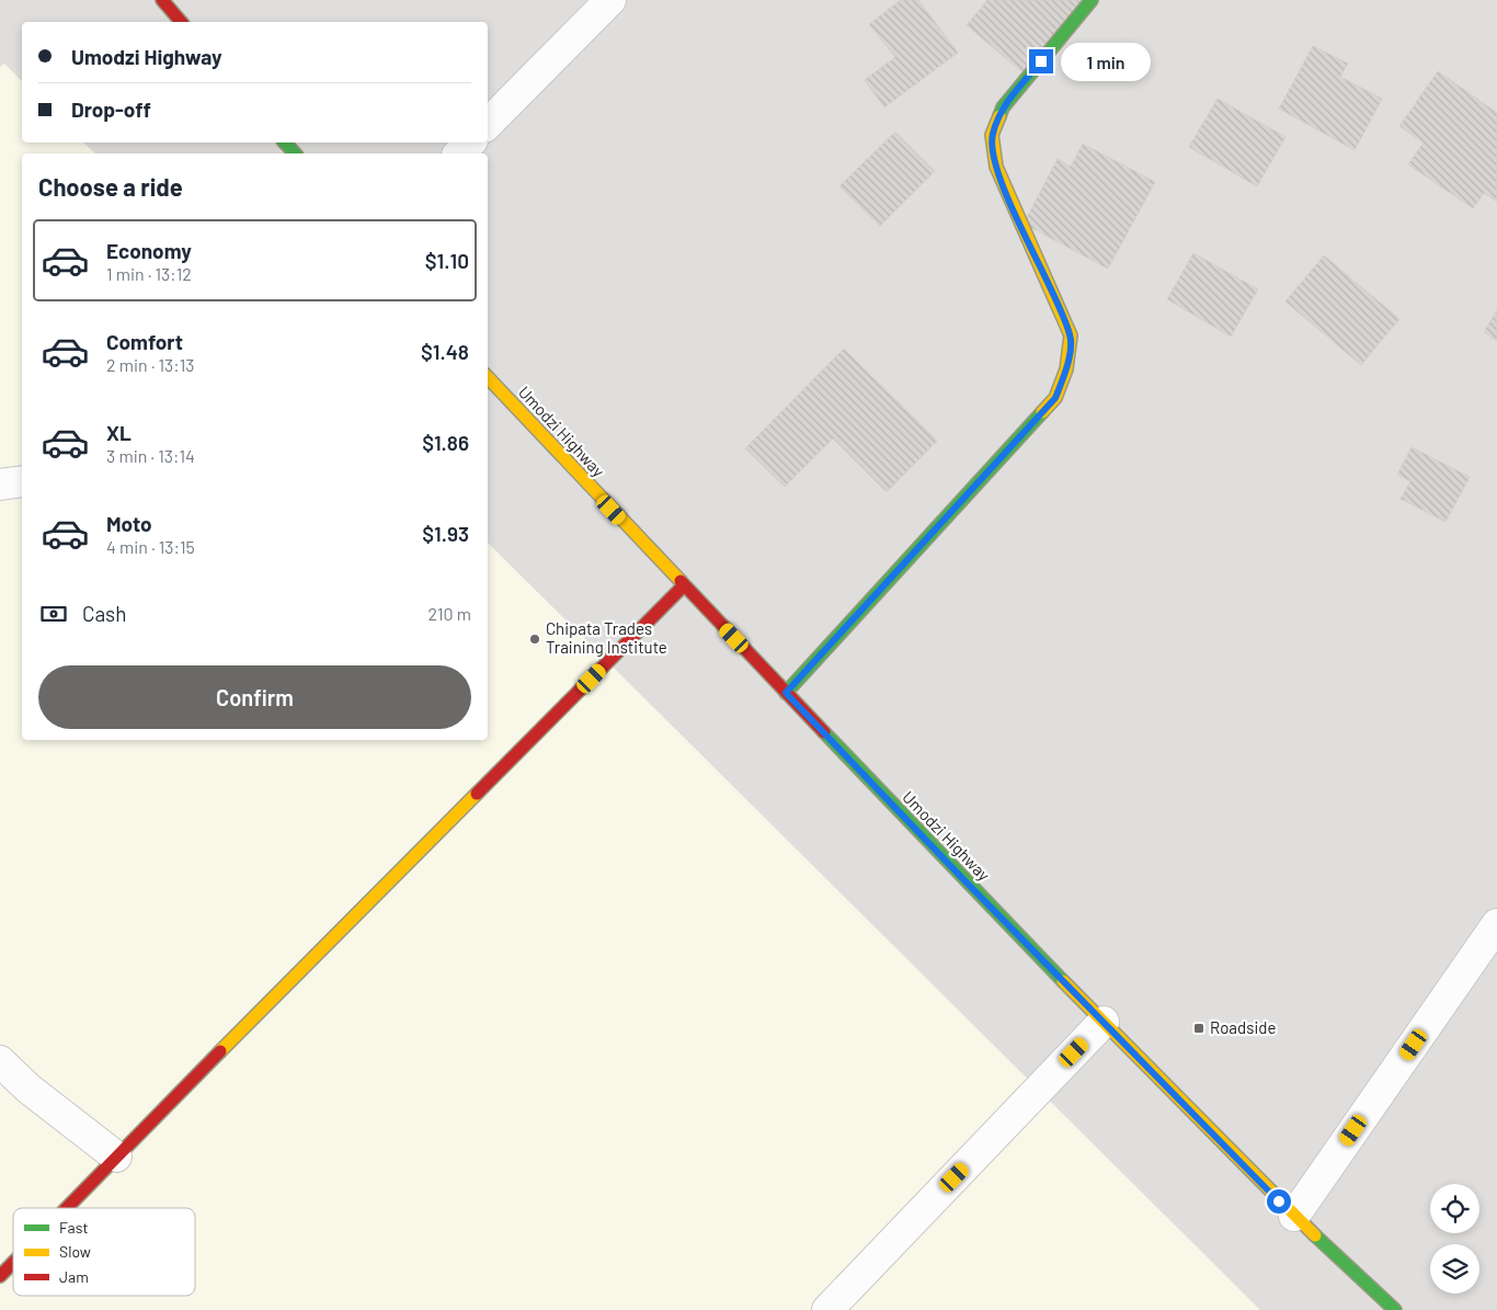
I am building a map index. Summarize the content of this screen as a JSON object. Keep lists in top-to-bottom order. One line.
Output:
{"streets":{"main road":["Umodzi Highway"]},"places":{"other":["Chipata Trades Training Institute"],"transit":["Roadside"]},"legend":["Fast","Slow","Jam"],"page":{"banner":["Umodzi Highway","Drop-off"],"bubble":"1 min","heading":"Choose a ride","list":[{"name":"Economy","note":"1 min · 13:12","value":"$1.10"},{"name":"Comfort","note":"2 min · 13:13","value":"$1.48"},{"name":"XL","note":"3 min · 13:14","value":"$1.86"},{"name":"Moto","note":"4 min · 13:15","value":"$1.93"}],"pay":["Cash","210 m"],"buttons":"Confirm"}}
